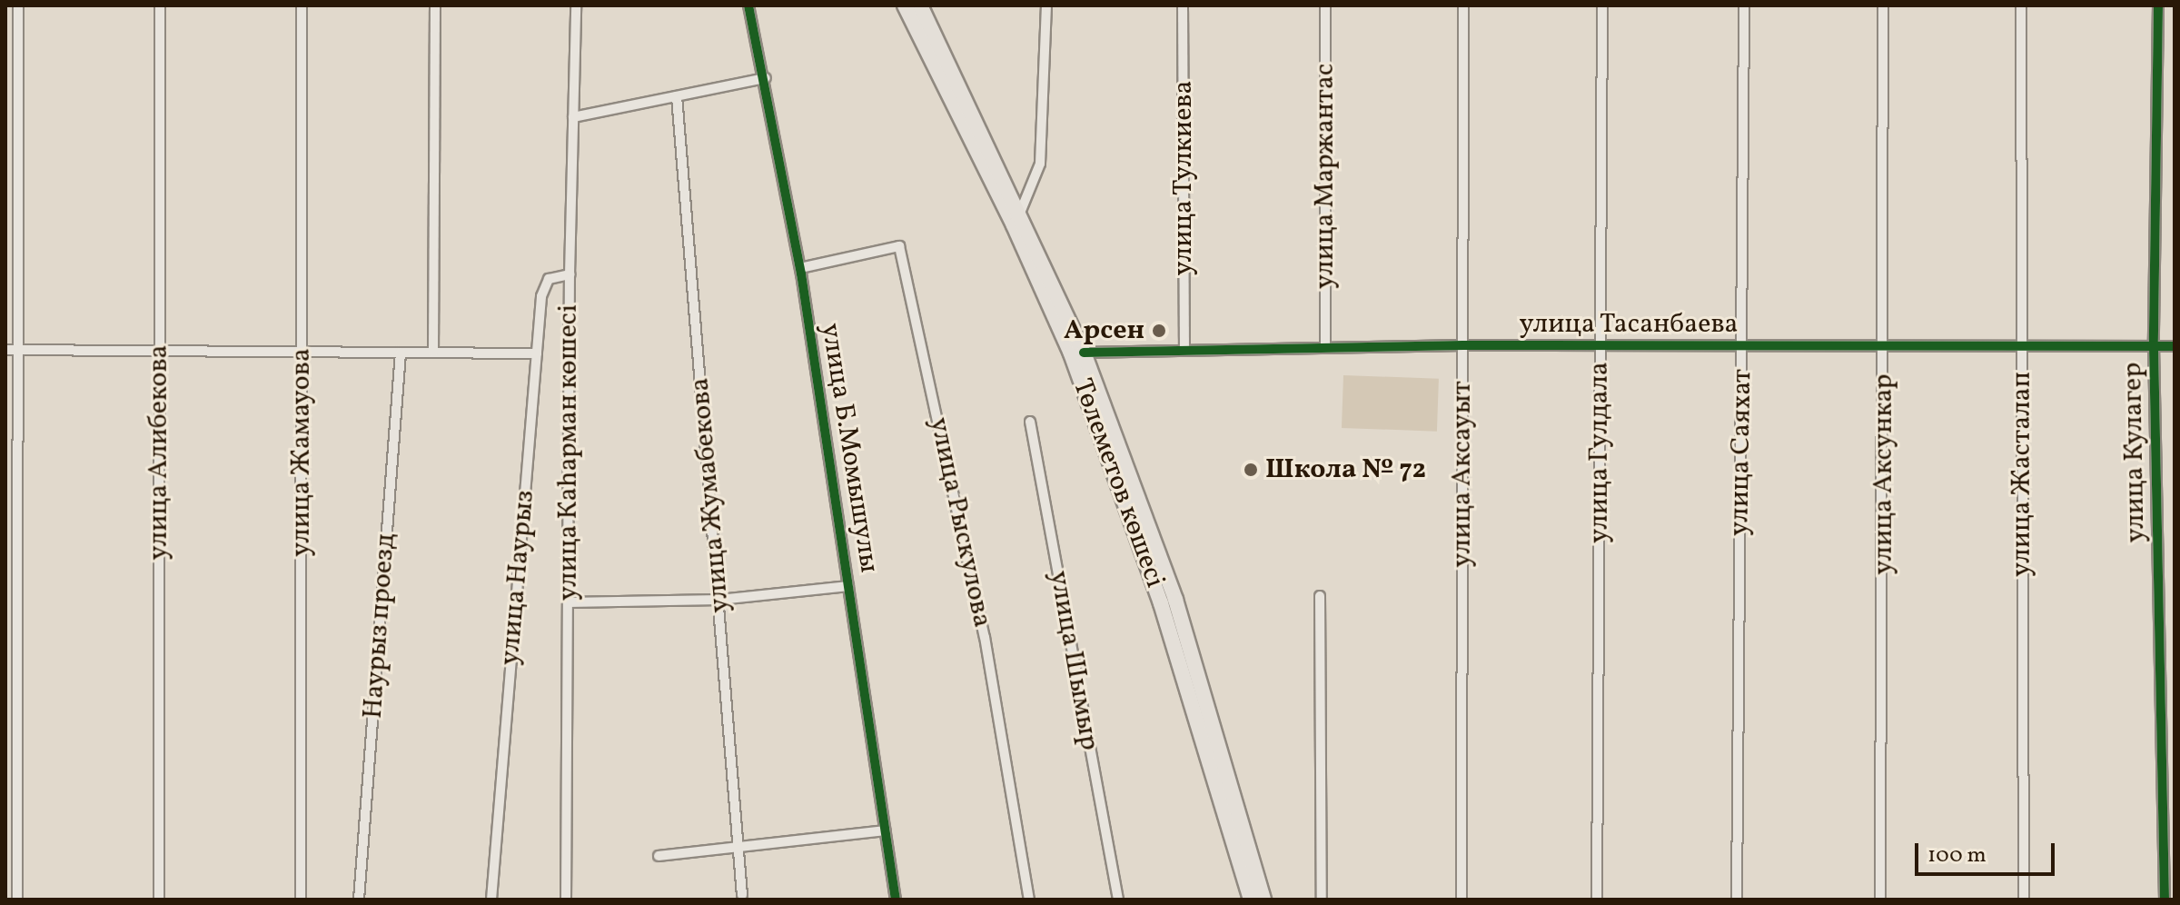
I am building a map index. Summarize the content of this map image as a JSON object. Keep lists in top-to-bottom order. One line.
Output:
{"streets":{"main road":["Төлеметов көшесі"],"street":["улица Маржантас","улица Тулкиева","улица Тасанбаева","улица Б.Момышулы","улица Алибекова","улица Жамауова","улица Каһарман көшесі","улица Гулдала","улица Саяхат","улица Кулагер","улица Аксауыт","улица Аксункар","улица Жасталап","улица Жумабекова","улица Рыскулова","улица Наурыз","Наурыз проезд","улица Шымыр"]},"crossings":[["улица Маржантас","улица Тасанбаева"],["улица Тулкиева","улица Тасанбаева"],["улица Тасанбаева","улица Гулдала"],["улица Тасанбаева","улица Саяхат"],["улица Тасанбаева","улица Кулагер"],["улица Тасанбаева","улица Аксауыт"],["улица Тасанбаева","улица Аксункар"],["улица Тасанбаева","улица Жасталап"],["улица Тасанбаева","Төлеметов көшесі"],["улица Б.Момышулы","улица Рыскулова"],["улица Каһарман көшесі","улица Наурыз"]],"places":["Арсен","Школа № 72"],"scale_bar":"100 m"}
